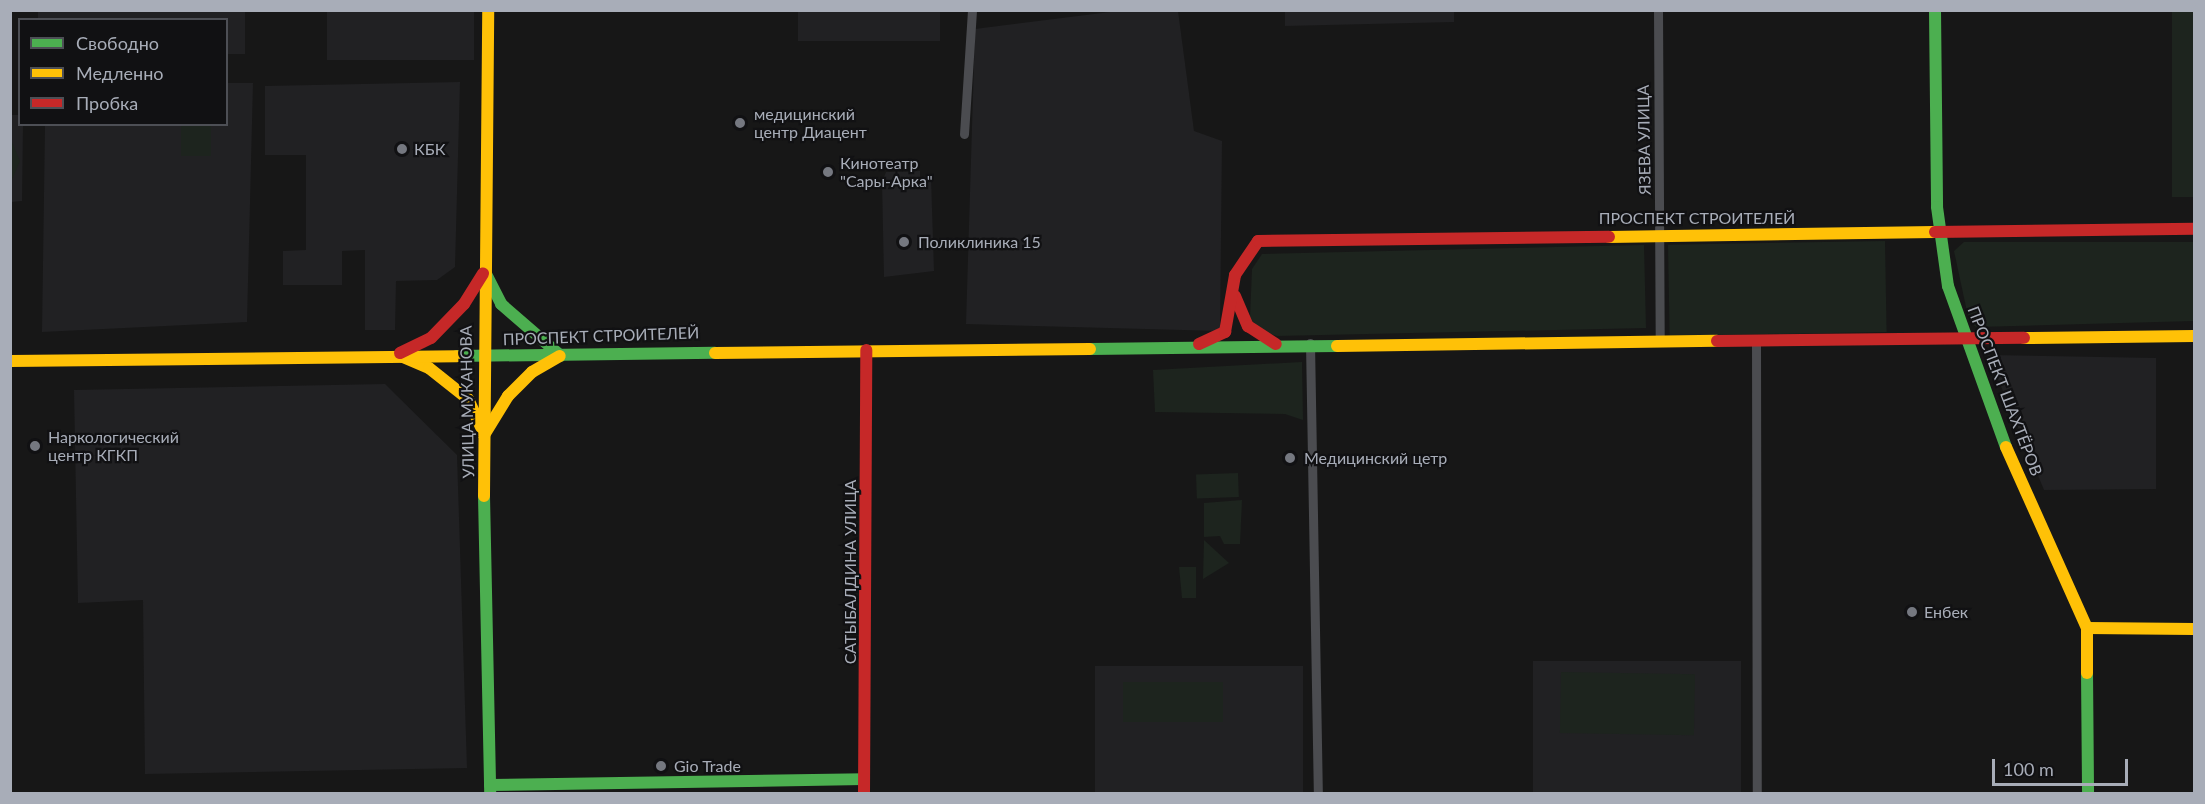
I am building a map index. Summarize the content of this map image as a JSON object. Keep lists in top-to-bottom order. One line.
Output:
{"streets":{"main road":["ПРОСПЕКТ СТРОИТЕЛЕЙ","ПРОСПЕКТ ШАХТЁРОВ","УЛИЦА МУКАНОВА","САТЫБАЛДИНА УЛИЦА"],"street":["ЯЗЕВА УЛИЦА"]},"crossings":[["ЯЗЕВА УЛИЦА","ПРОСПЕКТ СТРОИТЕЛЕЙ"],["ПРОСПЕКТ СТРОИТЕЛЕЙ","ПРОСПЕКТ ШАХТЁРОВ"],["ПРОСПЕКТ СТРОИТЕЛЕЙ","УЛИЦА МУКАНОВА"],["ПРОСПЕКТ СТРОИТЕЛЕЙ","САТЫБАЛДИНА УЛИЦА"]],"places":["медицинский центр Диацент","КБК","Кинотеатр \"Сары-Арка\"","Поликлиника 15","Наркологический центр КГКП","Медицинский цетр","Енбек","Gio Trade"],"legend":["Свободно","Медленно","Пробка"],"scale_bar":"100 m"}
